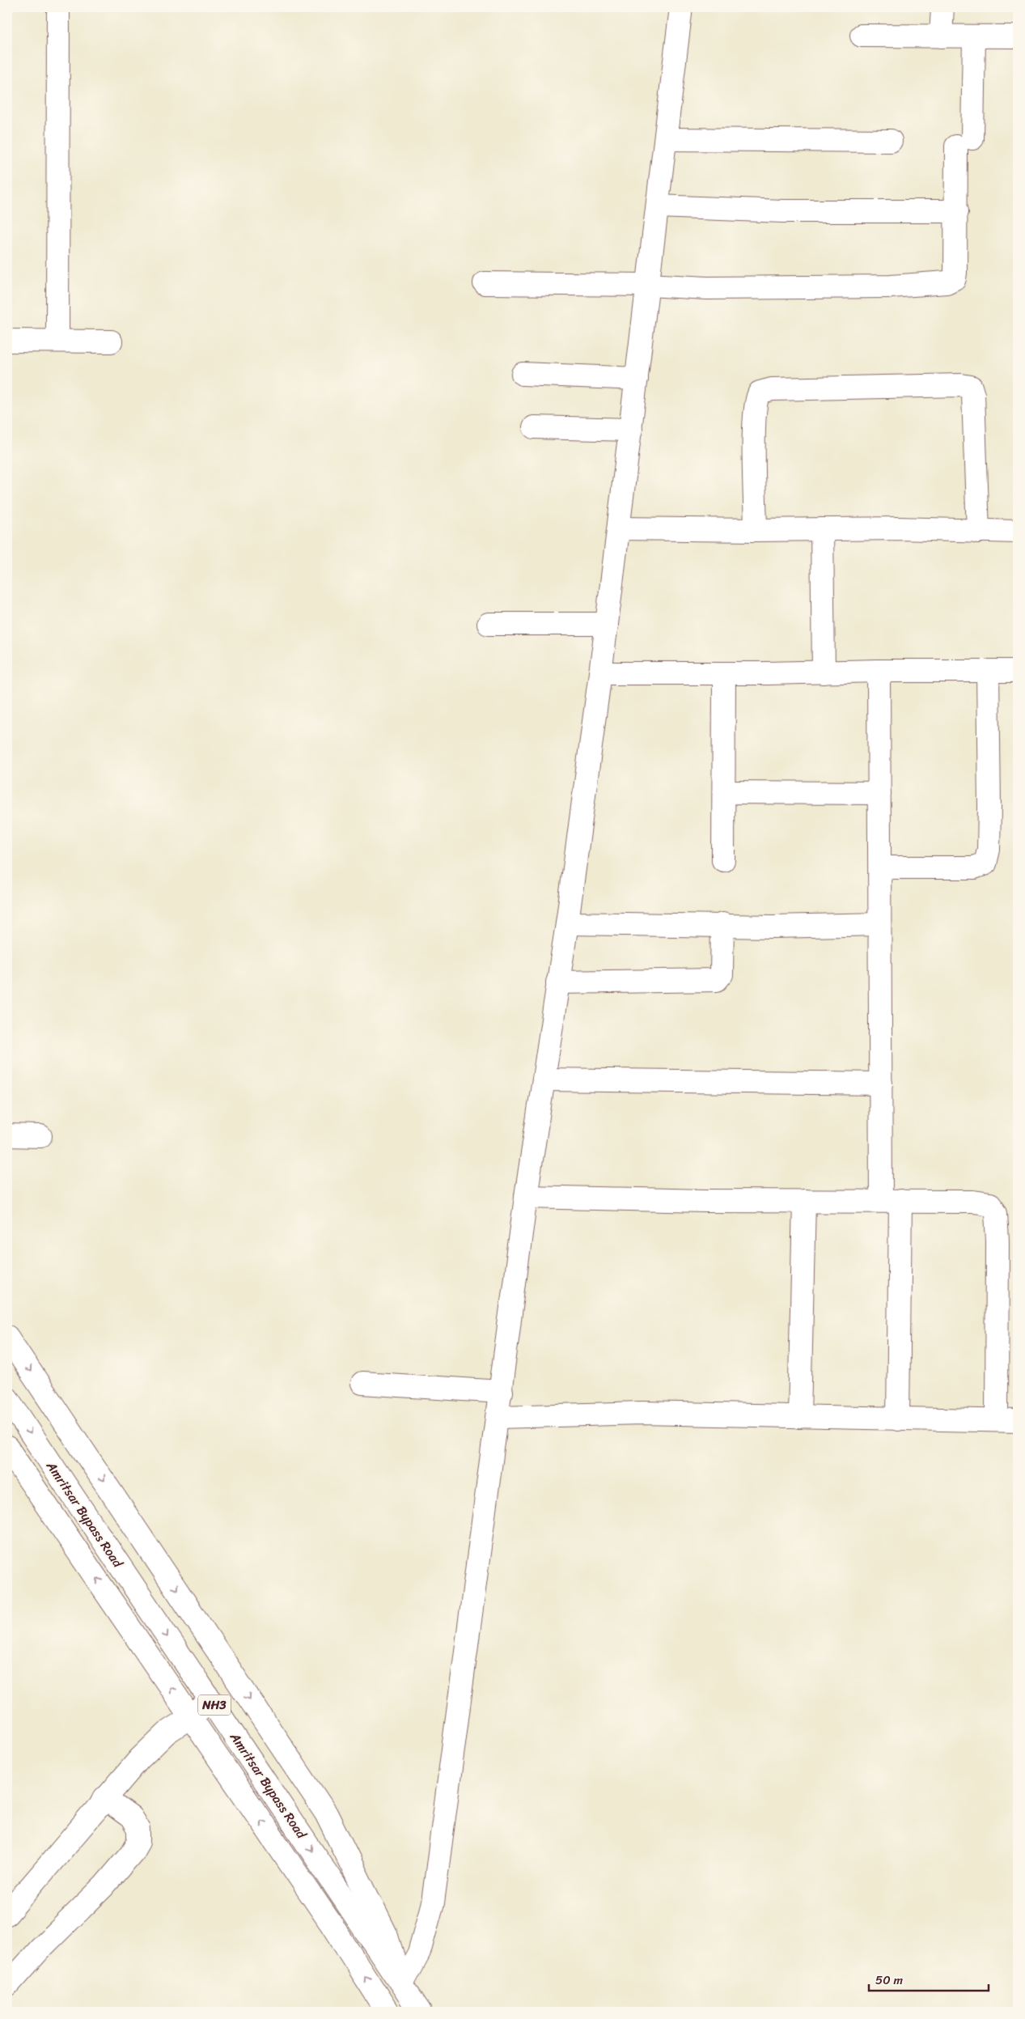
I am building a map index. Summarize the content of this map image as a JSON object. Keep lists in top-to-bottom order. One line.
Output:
{"streets":{"main road":["Amritsar Bypass Road","NH3"]},"scale_bar":"50 m"}
